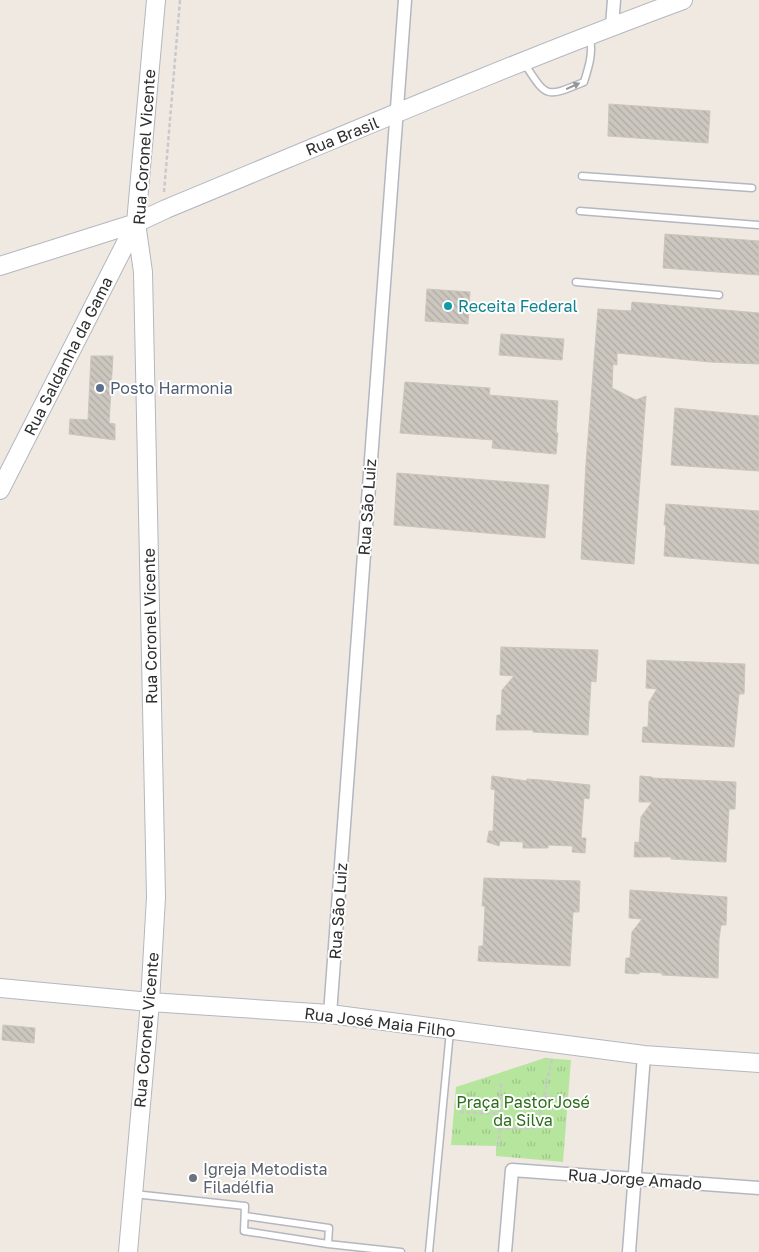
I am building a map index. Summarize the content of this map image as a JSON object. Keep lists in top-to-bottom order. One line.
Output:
{"streets":{"street":["Rua Brasil","Rua Coronel Vicente","Rua Saldanha da Gama","Rua São Luiz","Rua José Maia Filho","Rua Jorge Amado"]},"crossings":[["Rua Brasil","Rua Coronel Vicente"],["Rua Brasil","Rua Saldanha da Gama"],["Rua Brasil","Rua São Luiz"],["Rua Coronel Vicente","Rua Saldanha da Gama"],["Rua Coronel Vicente","Rua José Maia Filho"],["Rua São Luiz","Rua José Maia Filho"]],"parks":["Praça PastorJosé da Silva"],"places":["Receita Federal","Posto Harmonia","Igreja Metodista Filadélfia"]}
